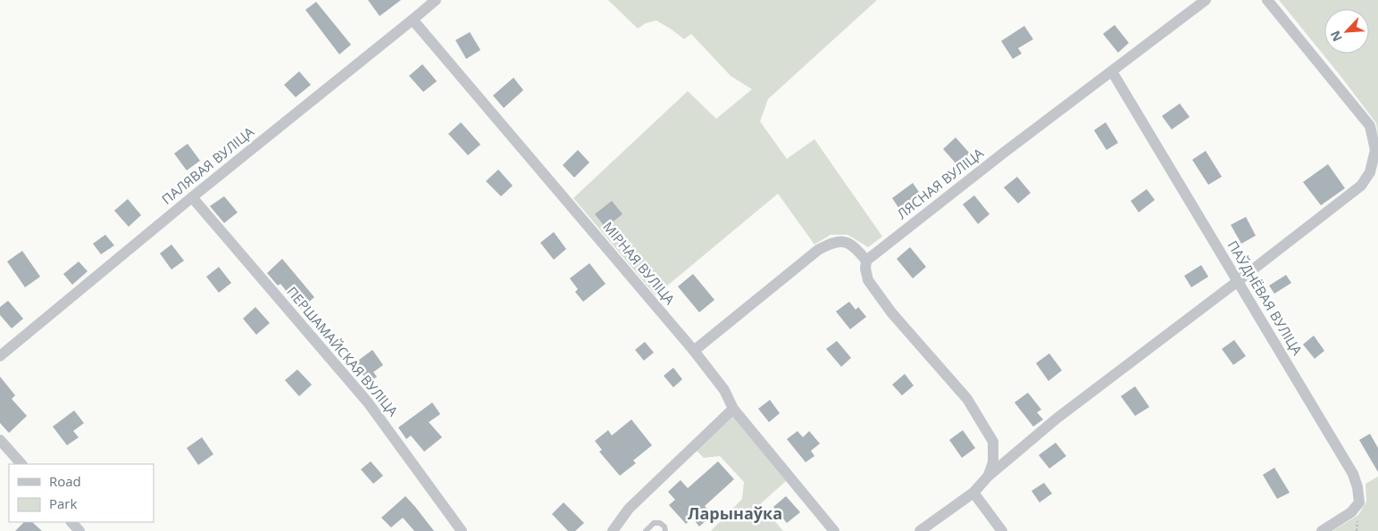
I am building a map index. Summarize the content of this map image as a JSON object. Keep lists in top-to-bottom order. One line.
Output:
{"streets":{"street":["ПАЛЯВАЯ ВУЛІЦА","ЛЯСНАЯ ВУЛІЦА","МІРНАЯ ВУЛІЦА","ПАЎДНЁВАЯ ВУЛІЦА","ПЕРШАМАЙСКАЯ ВУЛІЦА"]},"crossings":[["ПАЛЯВАЯ ВУЛІЦА","МІРНАЯ ВУЛІЦА"],["ПАЛЯВАЯ ВУЛІЦА","ПЕРШАМАЙСКАЯ ВУЛІЦА"],["ЛЯСНАЯ ВУЛІЦА","ПАЎДНЁВАЯ ВУЛІЦА"]],"districts":["Ларынаўка"],"legend":["Road","Park"],"north":"bottom left"}
